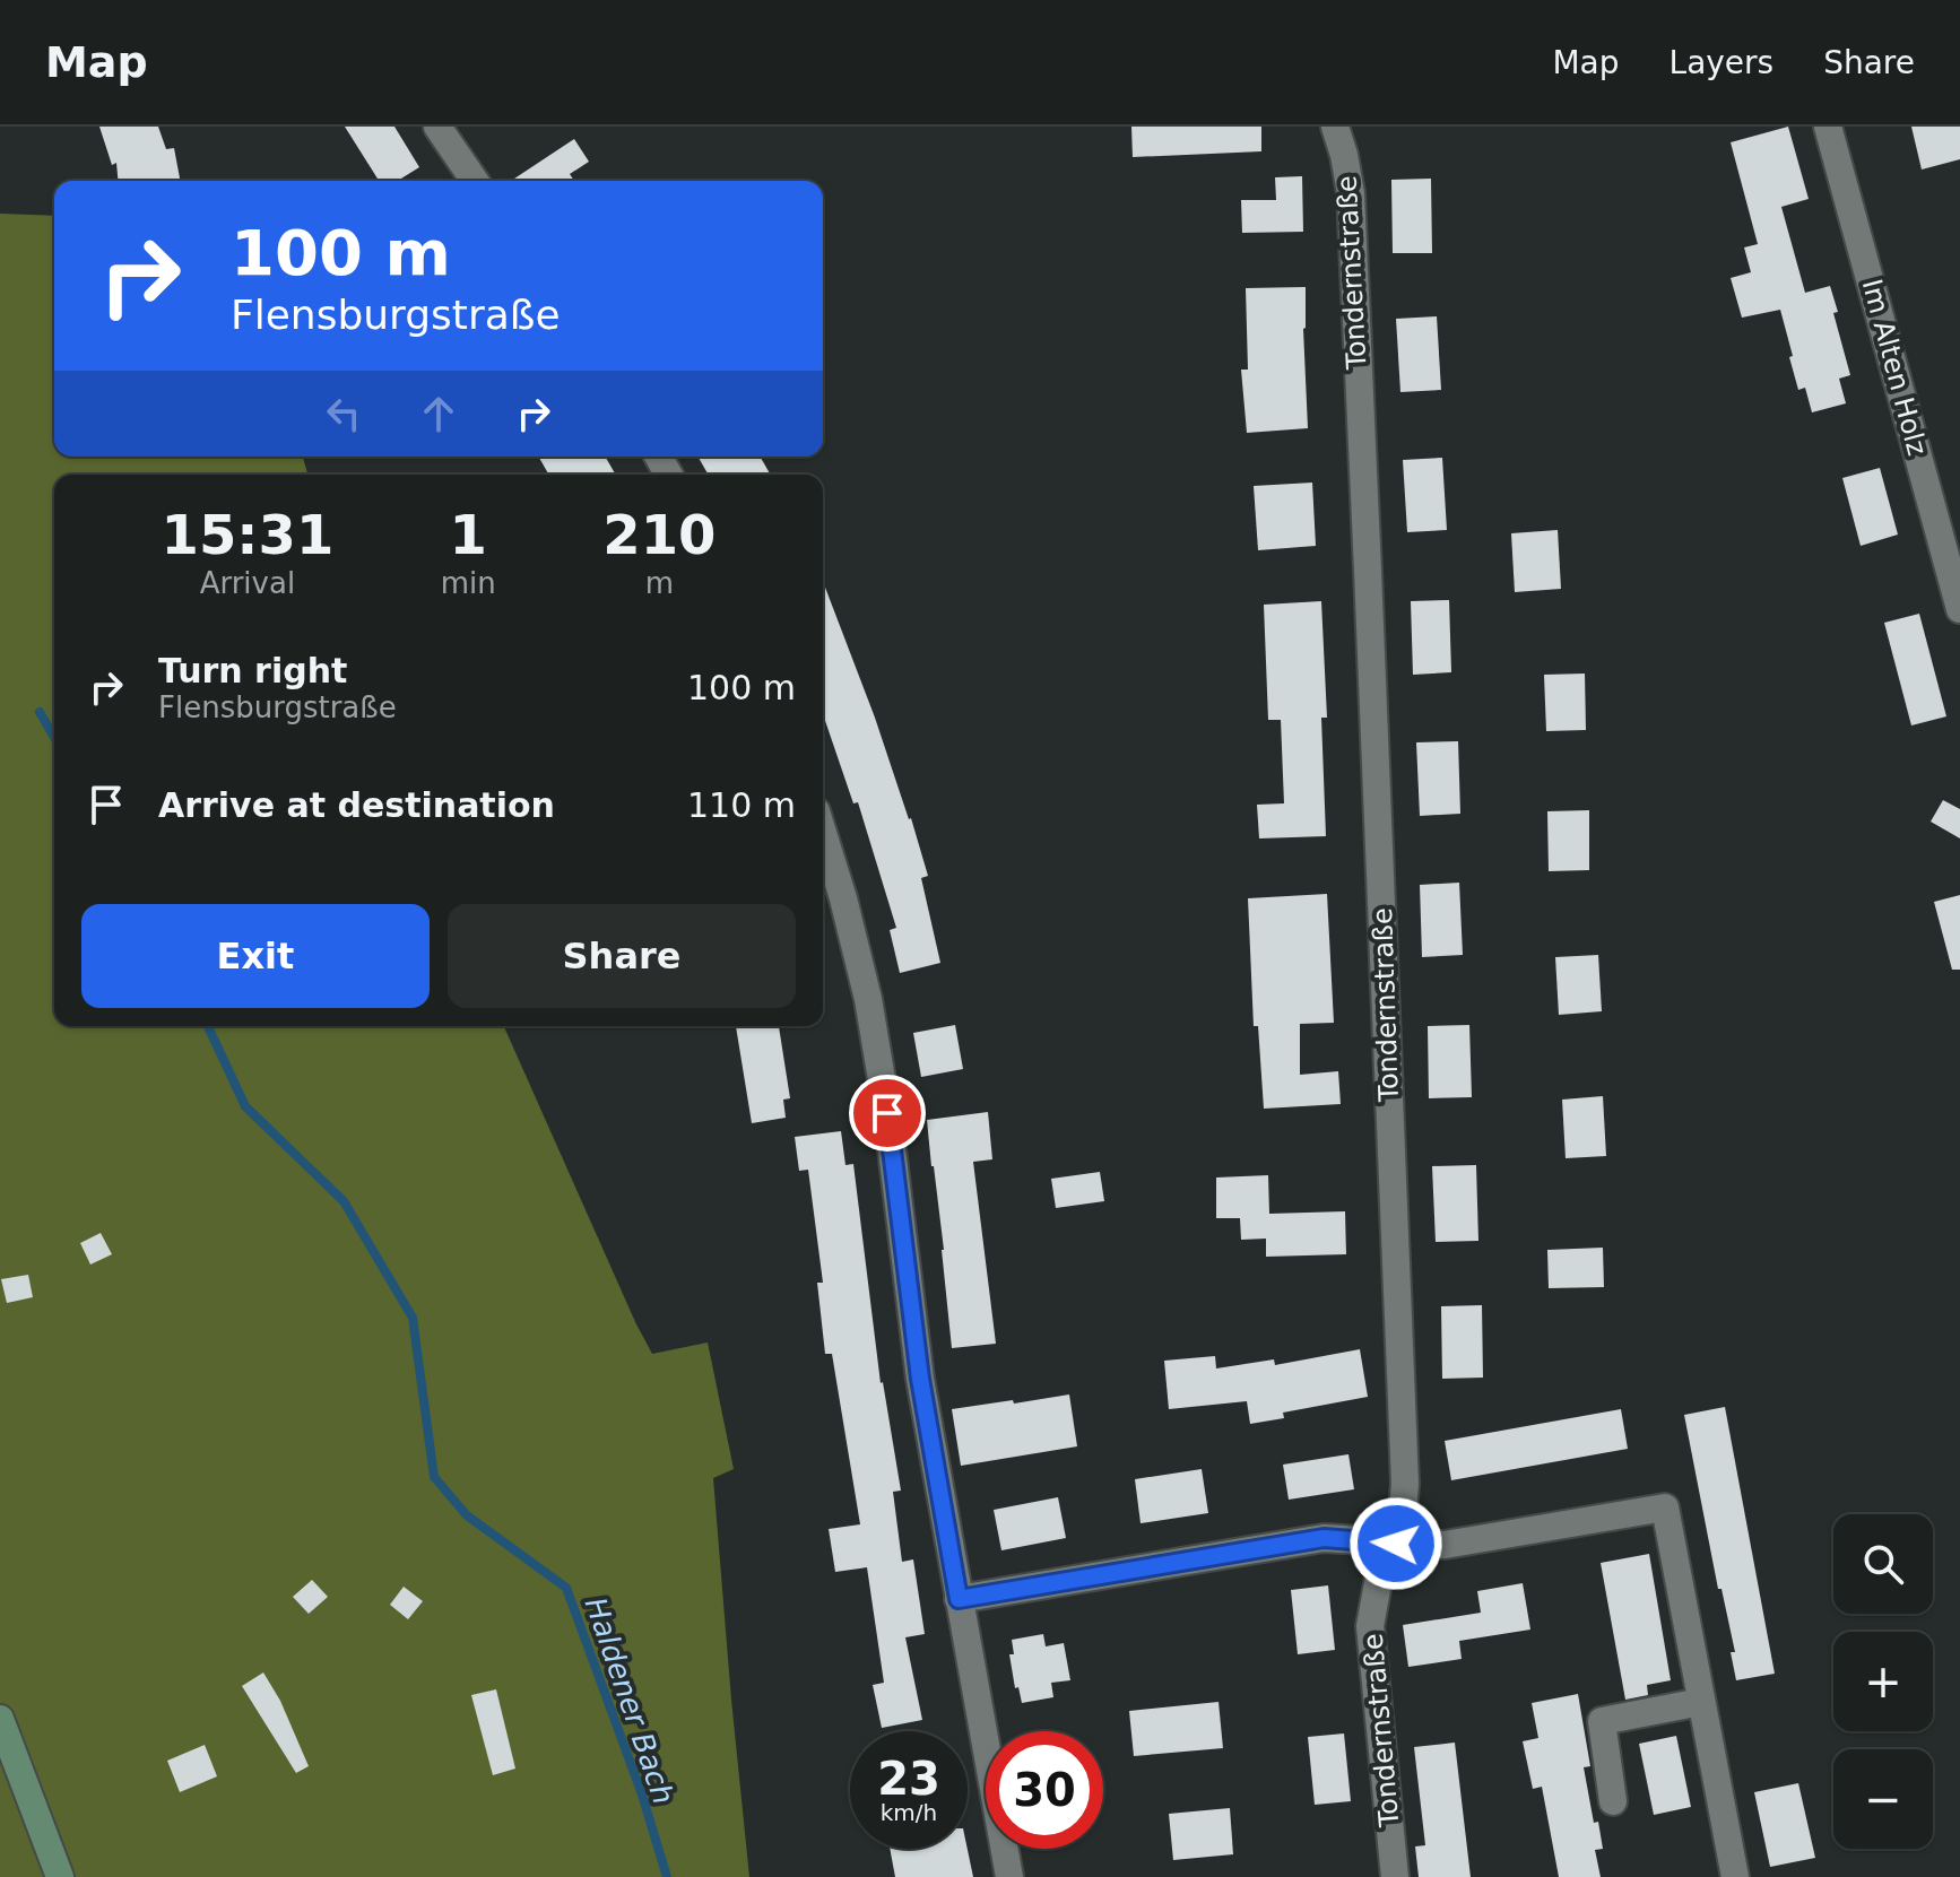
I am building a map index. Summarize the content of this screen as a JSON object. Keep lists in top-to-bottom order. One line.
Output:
{"streets":{"street":["Tondernstraße","Im Alten Holz"]},"water":["Haldener Bach"],"page":{"header":"Map","nav":["Map","Layers","Share"],"turn":["100 m","Flensburgstraße"],"eta":["15:31","Arrival","1","min","210","m"],"list":[{"name":"Turn right","note":"Flensburgstraße","value":"100 m"},{"name":"Arrive at destination","value":"110 m"}],"buttons":["Exit","Share"],"map_buttons":["+","−"],"speed":"23 km/h","limit":"30"}}
